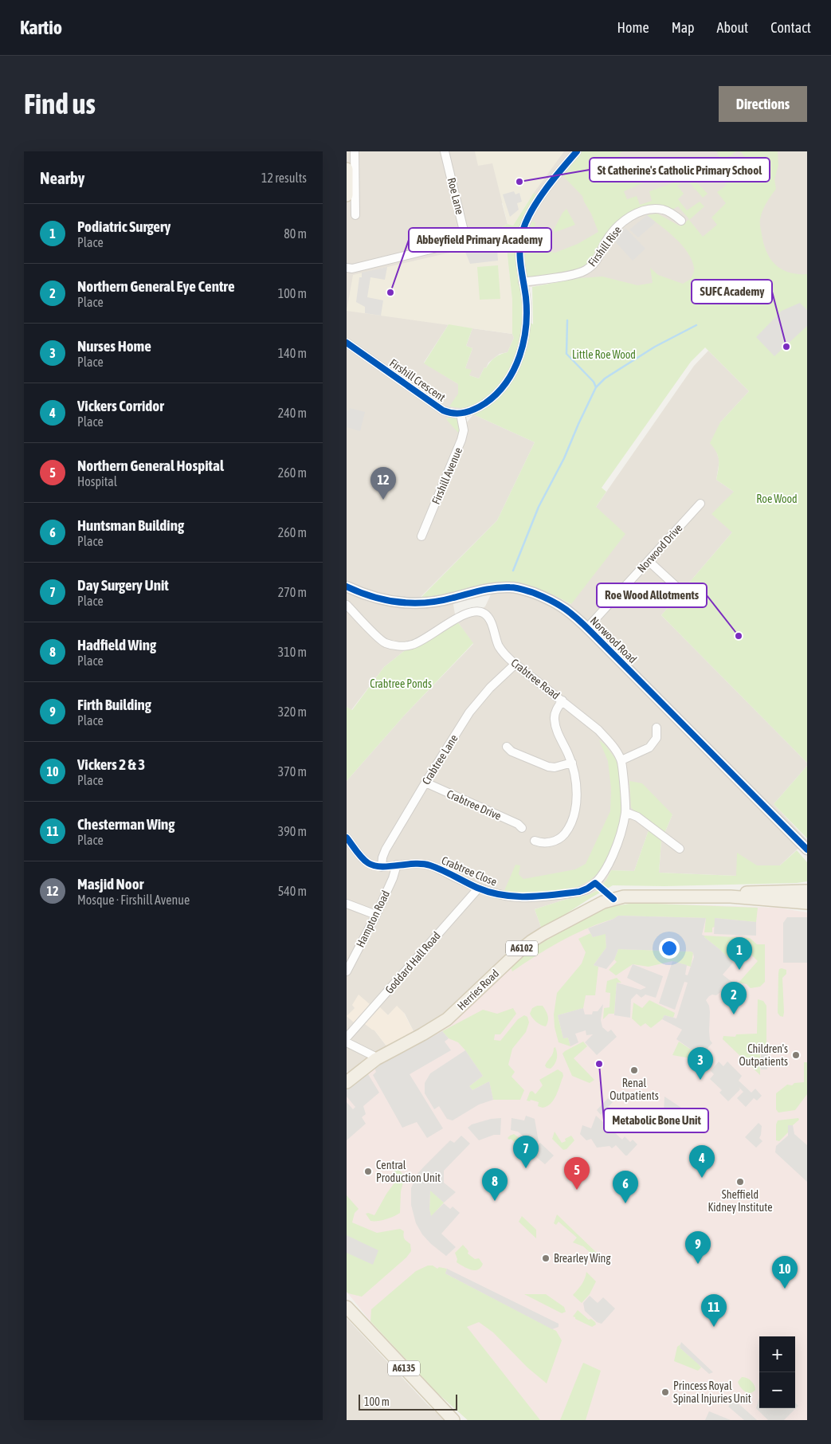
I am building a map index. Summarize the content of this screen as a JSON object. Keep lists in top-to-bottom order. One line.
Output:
{"streets":{"main road":["A6102","Herries Road","A6135"],"street":["Roe Lane","Firshill Rise","Firshill Crescent","Firshill Avenue","Norwood Drive","Norwood Road","Crabtree Road","Crabtree Lane","Crabtree Drive","Crabtree Close","Hampton Road","Goddard Hall Road"]},"crossings":[["Firshill Crescent","Firshill Avenue"],["Norwood Drive","Norwood Road"],["Crabtree Road","Crabtree Lane"],["Crabtree Road","Crabtree Close"],["Crabtree Lane","Crabtree Drive"],["Crabtree Lane","Crabtree Close"],["Crabtree Close","Hampton Road"],["Crabtree Close","Goddard Hall Road"]],"parks":["Little Roe Wood","Roe Wood","Crabtree Ponds"],"places":["St Catherine's Catholic Primary School","Abbeyfield Primary Academy","SUFC Academy","Roe Wood Allotments","Children's Outpatients","Metabolic Bone Unit","Renal Outpatients","Central Production Unit","Sheffield Kidney Institute","Brearley Wing","Princess Royal Spinal Injuries Unit"],"scale_bar":"100 m","page":{"header":"Kartio","nav":["Home","Map","About","Contact"],"buttons":"Directions","title":"Find us","heading":["Nearby","12 results"],"list":[{"mark":"1","name":"Podiatric Surgery","note":"Place","value":"80 m"},{"mark":"2","name":"Northern General Eye Centre","note":"Place","value":"100 m"},{"mark":"3","name":"Nurses Home","note":"Place","value":"140 m"},{"mark":"4","name":"Vickers Corridor","note":"Place","value":"240 m"},{"mark":"5","name":"Northern General Hospital","note":"Hospital","value":"260 m"},{"mark":"6","name":"Huntsman Building","note":"Place","value":"260 m"},{"mark":"7","name":"Day Surgery Unit","note":"Place","value":"270 m"},{"mark":"8","name":"Hadfield Wing","note":"Place","value":"310 m"},{"mark":"9","name":"Firth Building","note":"Place","value":"320 m"},{"mark":"10","name":"Vickers 2 & 3","note":"Place","value":"370 m"},{"mark":"11","name":"Chesterman Wing","note":"Place","value":"390 m"},{"mark":"12","name":"Masjid Noor","note":"Mosque · Firshill Avenue","value":"540 m"}],"pins":["12","1","2","3","7","4","5","8","6","9","10","11"],"map_buttons":["+","−"],"scale":"100 m"}}
